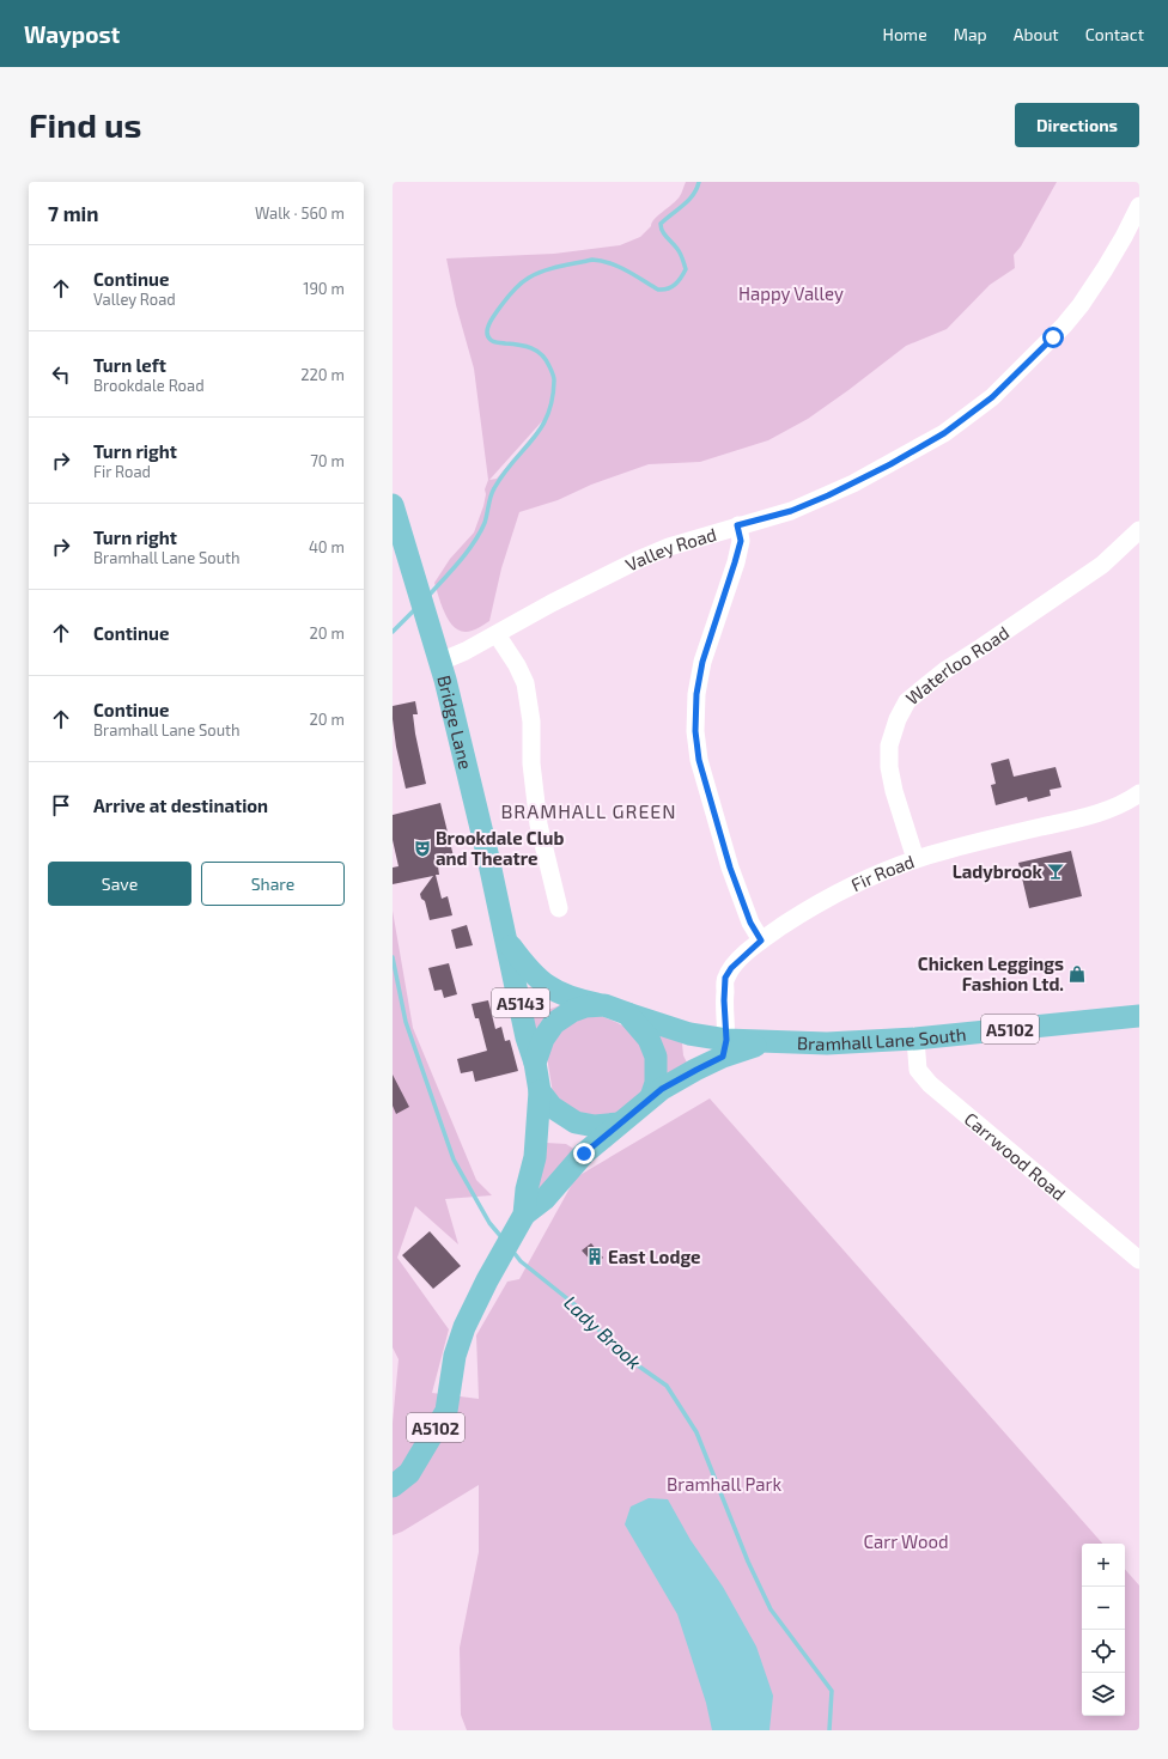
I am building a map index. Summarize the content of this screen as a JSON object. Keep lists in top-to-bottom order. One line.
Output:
{"streets":{"main road":["Bridge Lane","A5143","A5102","Bramhall Lane South"],"street":["Valley Road","Waterloo Road","Fir Road","Carrwood Road"]},"crossings":[["Valley Road","Bridge Lane"],["Waterloo Road","Fir Road"],["Bridge Lane","A5143"],["Bridge Lane","A5102"],["Bridge Lane","Bramhall Lane South"],["Fir Road","Bramhall Lane South"],["A5143","A5102"],["A5143","Bramhall Lane South"],["A5102","Bramhall Lane South"],["Bramhall Lane South","Carrwood Road"]],"districts":["BRAMHALL GREEN"],"water":["Lady Brook"],"parks":["Happy Valley","Bramhall Park","Carr Wood"],"places":{"theatre":["Brookdale Club and Theatre"],"bar":["Ladybrook"],"shop":["Chicken Leggings Fashion Ltd."],"building":["East Lodge"]},"page":{"header":"Waypost","nav":["Home","Map","About","Contact"],"buttons":["Directions",["Save","Share"]],"title":"Find us","heading":["7 min","Walk · 560 m"],"list":[["Continue","Valley Road","190 m"],["Turn left","Brookdale Road","220 m"],["Turn right","Fir Road","70 m"],["Turn right","Bramhall Lane South","40 m"],["Continue","20 m"],["Continue","Bramhall Lane South","20 m"],"Arrive at destination"],"map_buttons":["+","−"]}}
